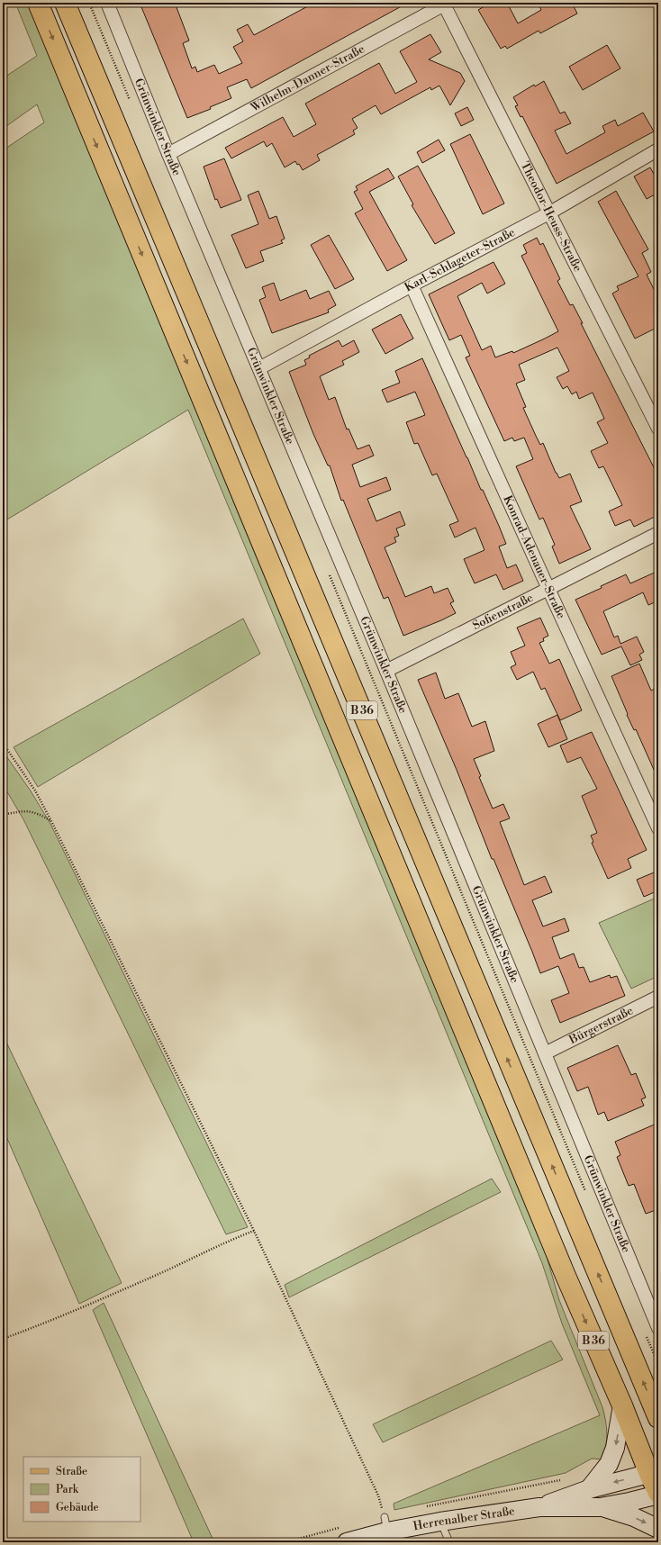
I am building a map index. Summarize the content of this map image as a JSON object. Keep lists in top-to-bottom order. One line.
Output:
{"streets":{"main road":["B 36"],"street":["Wilhelm-Danner-Straße","Grünwinkler Straße","Theodor-Heuss-Straße","Karl-Schlageter-Straße","Konrad-Adenauer-Straße","Sofienstraße","Bürgerstraße","Herrenalber Straße"]},"crossings":[["Wilhelm-Danner-Straße","Grünwinkler Straße"],["Wilhelm-Danner-Straße","Theodor-Heuss-Straße"],["Grünwinkler Straße","Karl-Schlageter-Straße"],["Grünwinkler Straße","Sofienstraße"],["Grünwinkler Straße","Bürgerstraße"],["Theodor-Heuss-Straße","Karl-Schlageter-Straße"],["Karl-Schlageter-Straße","Konrad-Adenauer-Straße"],["Konrad-Adenauer-Straße","Sofienstraße"],["B 36","Herrenalber Straße"]],"legend":["Straße","Park","Gebäude"]}
